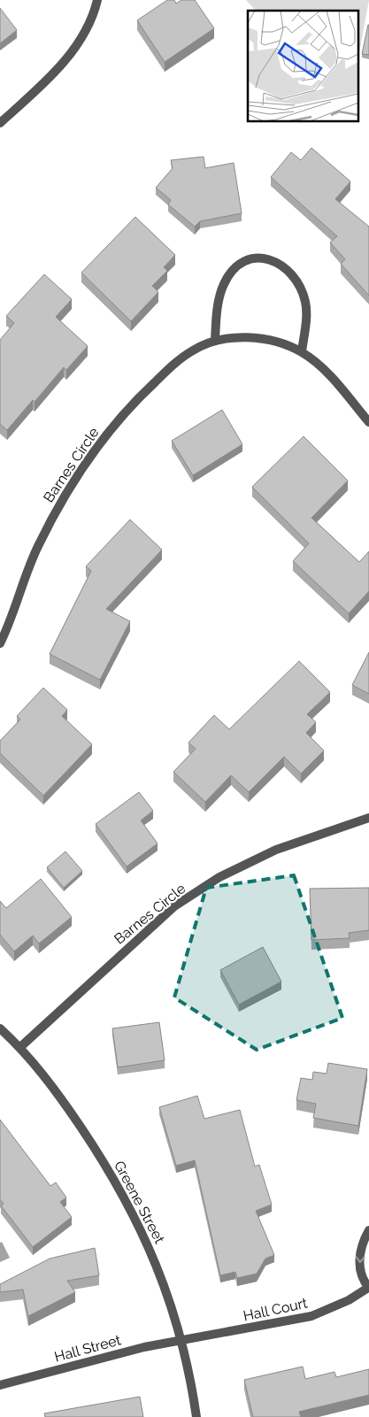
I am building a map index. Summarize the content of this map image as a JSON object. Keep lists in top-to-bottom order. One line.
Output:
{"streets":{"street":["Barnes Circle","Greene Street","Hall Court","Hall Street"]},"crossings":[["Barnes Circle","Greene Street"],["Greene Street","Hall Court"],["Greene Street","Hall Street"],["Hall Court","Hall Street"]]}
